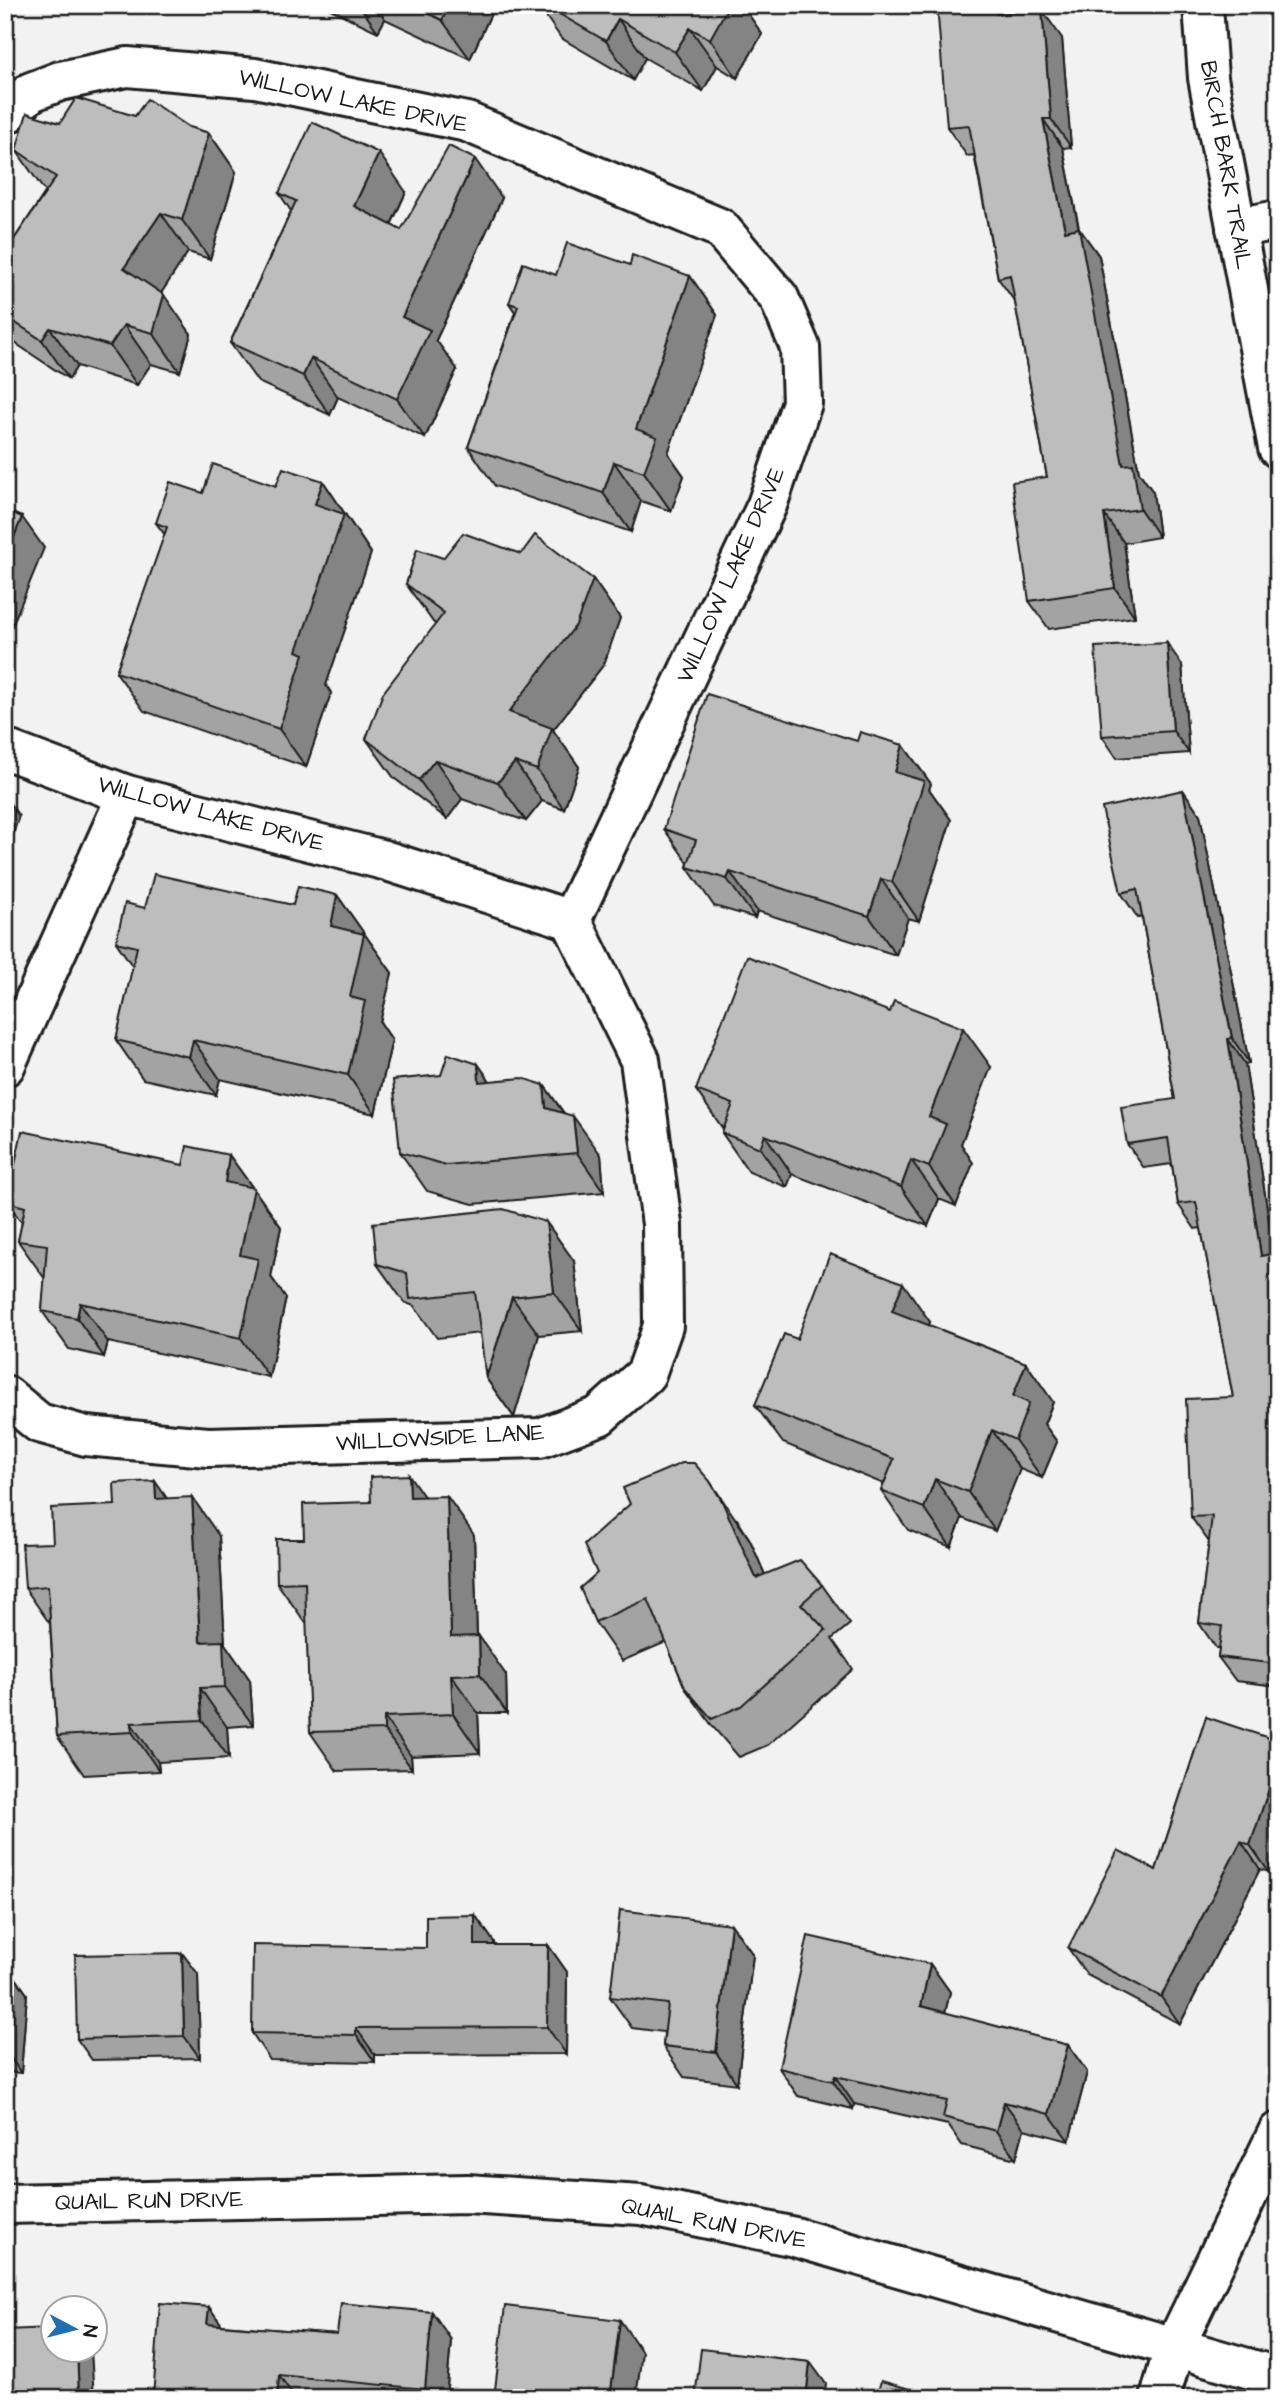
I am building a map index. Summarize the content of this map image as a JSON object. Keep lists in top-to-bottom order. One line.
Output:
{"streets":{"street":["WILLOW LAKE DRIVE","BIRCH BARK TRAIL","WILLOWSIDE LANE","QUAIL RUN DRIVE"]},"crossings":[["WILLOW LAKE DRIVE","WILLOWSIDE LANE"]],"north":"right"}
